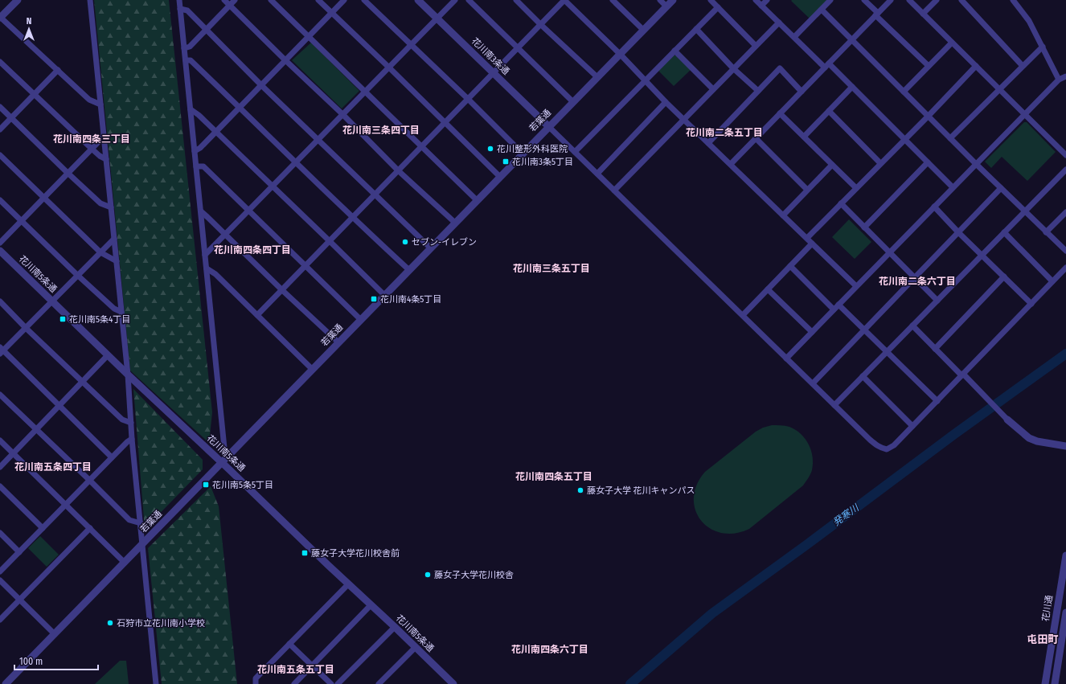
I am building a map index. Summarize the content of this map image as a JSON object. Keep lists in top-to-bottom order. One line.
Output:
{"streets":{"street":["花川南3条通","若葉通","花川南5条通","花川通"]},"crossings":[["花川南3条通","若葉通"],["若葉通","花川南5条通"]],"districts":["花川南三条四丁目","花川南二条五丁目","花川南四条三丁目","花川南四条四丁目","花川南三条五丁目","花川南二条六丁目","花川南五条四丁目","花川南四条五丁目","屯田町","花川南四条六丁目","花川南五条五丁目"],"water":["発寒川"],"places":{"other":["花川整形外科医院","セブン-イレブン","藤女子大学 花川キャンパス","藤女子大学花川校舎","石狩市立花川南小学校"],"transit":["花川南3条5丁目","花川南4条5丁目","花川南5条4丁目","花川南5条5丁目","藤女子大学花川校舎前"]},"scale_bar":"100 m","north":"top"}
